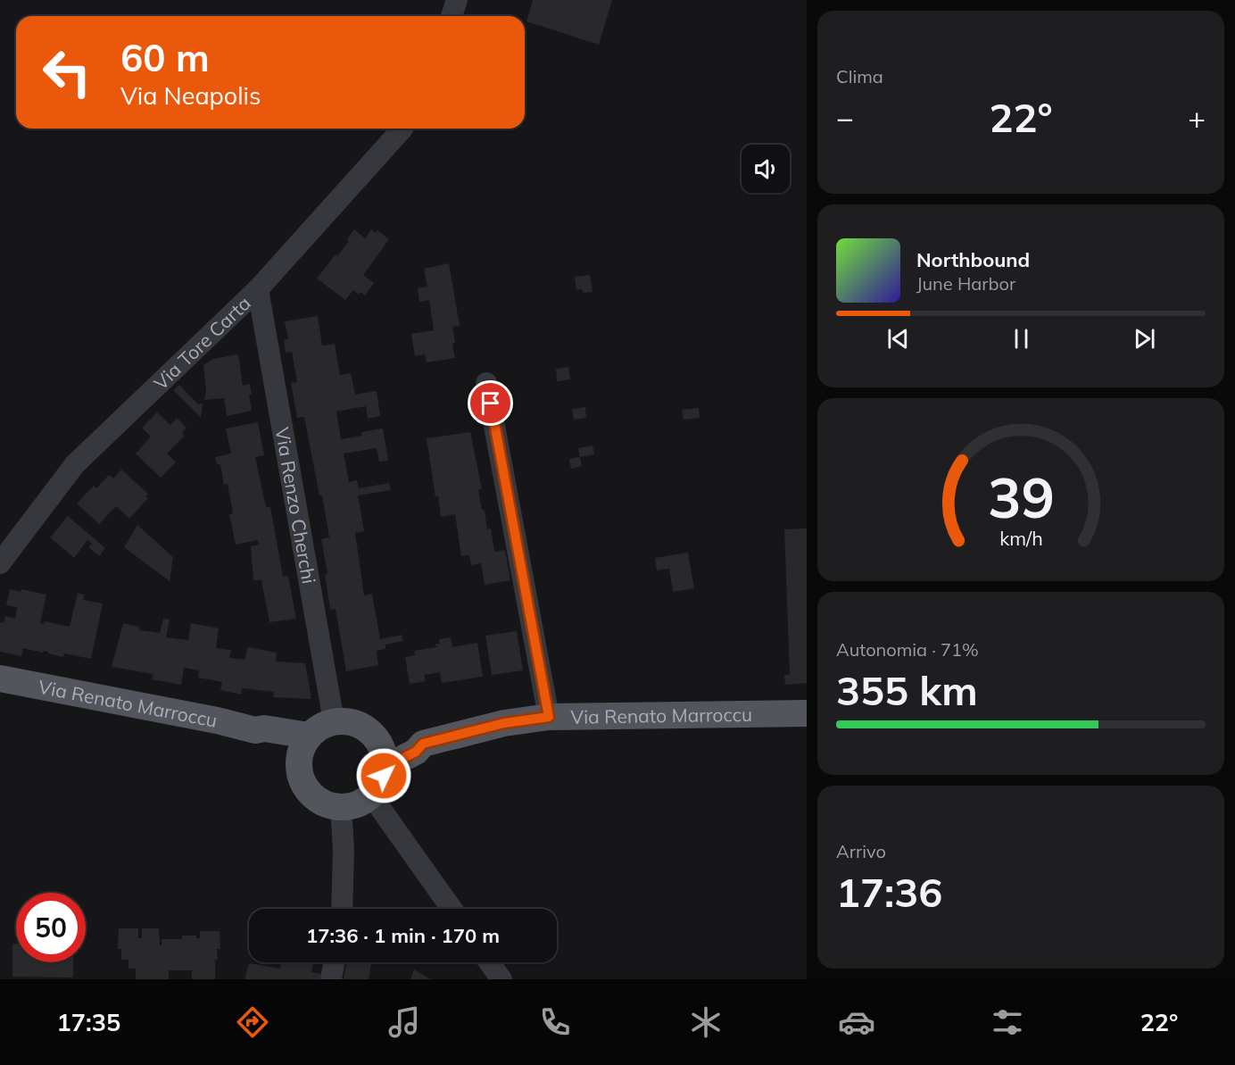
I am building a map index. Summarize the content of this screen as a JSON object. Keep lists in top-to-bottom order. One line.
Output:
{"streets":{"main road":["Via Renato Marroccu"],"street":["Via Tore Carta","Via Renzo Cherchi"]},"crossings":[["Via Tore Carta","Via Renzo Cherchi"],["Via Renzo Cherchi","Via Renato Marroccu"]],"page":{"tile":["Clima",["Autonomia · 71%","355 km"],["Arrivo","17:36"]],"turn":["60 m","Via Neapolis"],"heat":["−","22°","+"],"song":["Northbound","June Harbor"],"limit":"50","trip":"17:36 · 1 min · 170 m","tabs":["17:35","22°"],"gauge":["39","km/h"]}}
